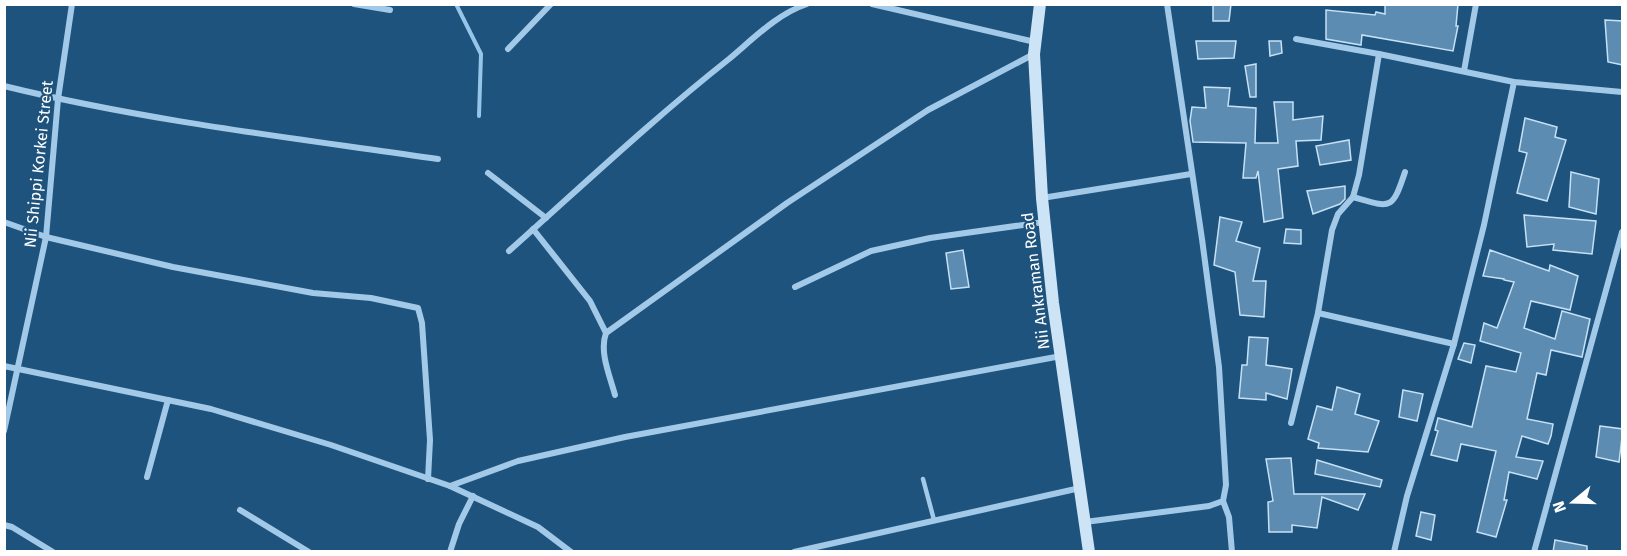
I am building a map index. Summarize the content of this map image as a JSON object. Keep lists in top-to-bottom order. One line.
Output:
{"streets":{"street":["Nii Shippi Korkei Street","Nii Ankraman Road"]},"north":"left"}
